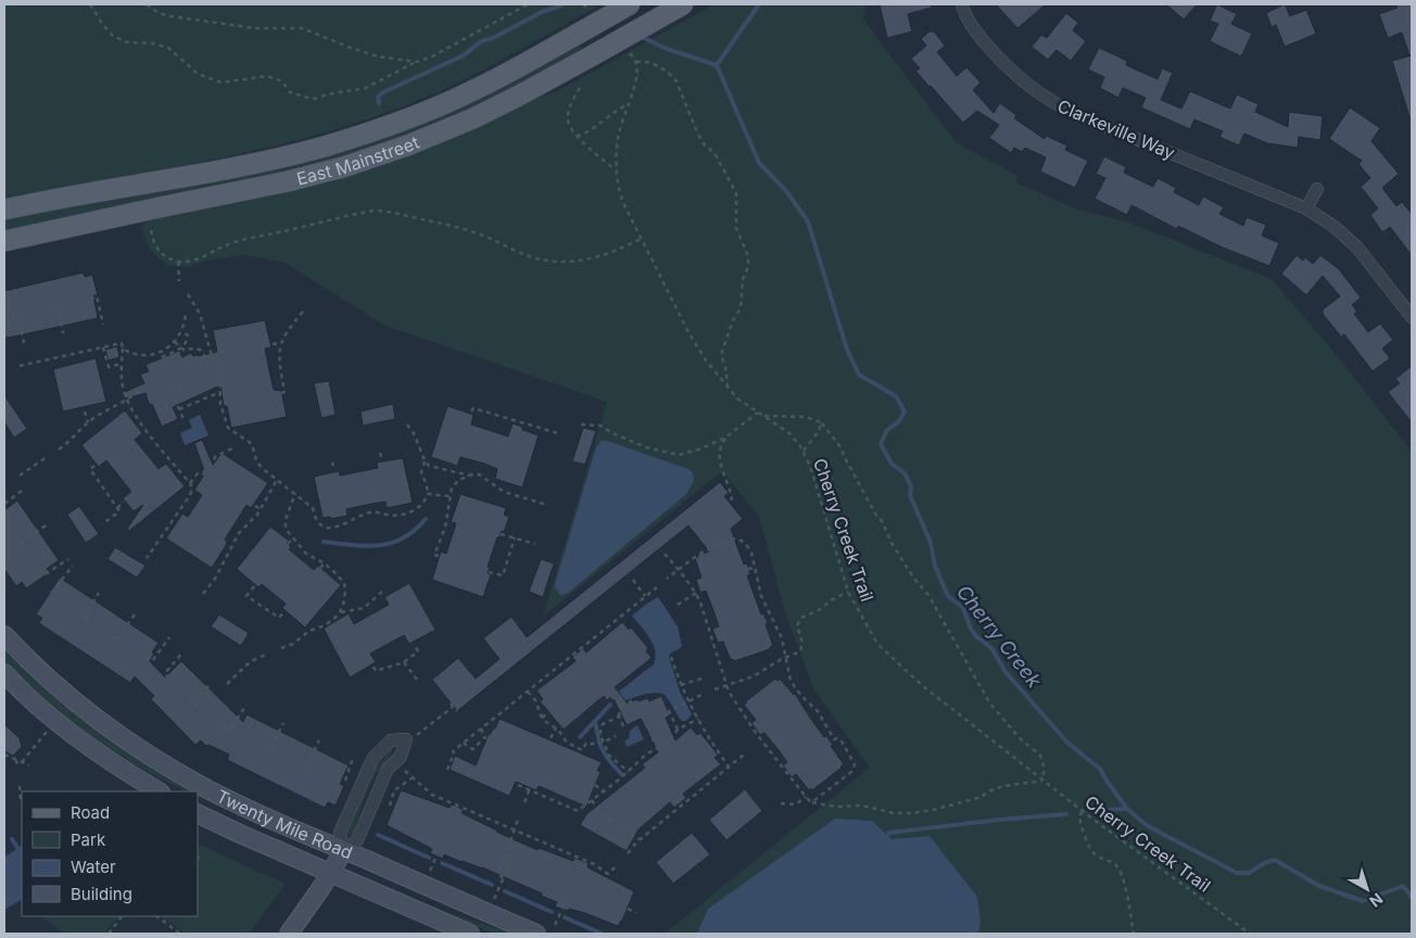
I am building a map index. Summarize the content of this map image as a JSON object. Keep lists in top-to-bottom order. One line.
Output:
{"streets":{"main road":["East Mainstreet","Twenty Mile Road"],"street":["Clarkeville Way"],"path":["Cherry Creek Trail"]},"water":["Cherry Creek"],"legend":["Road","Park","Water","Building"],"north":"bottom right"}
